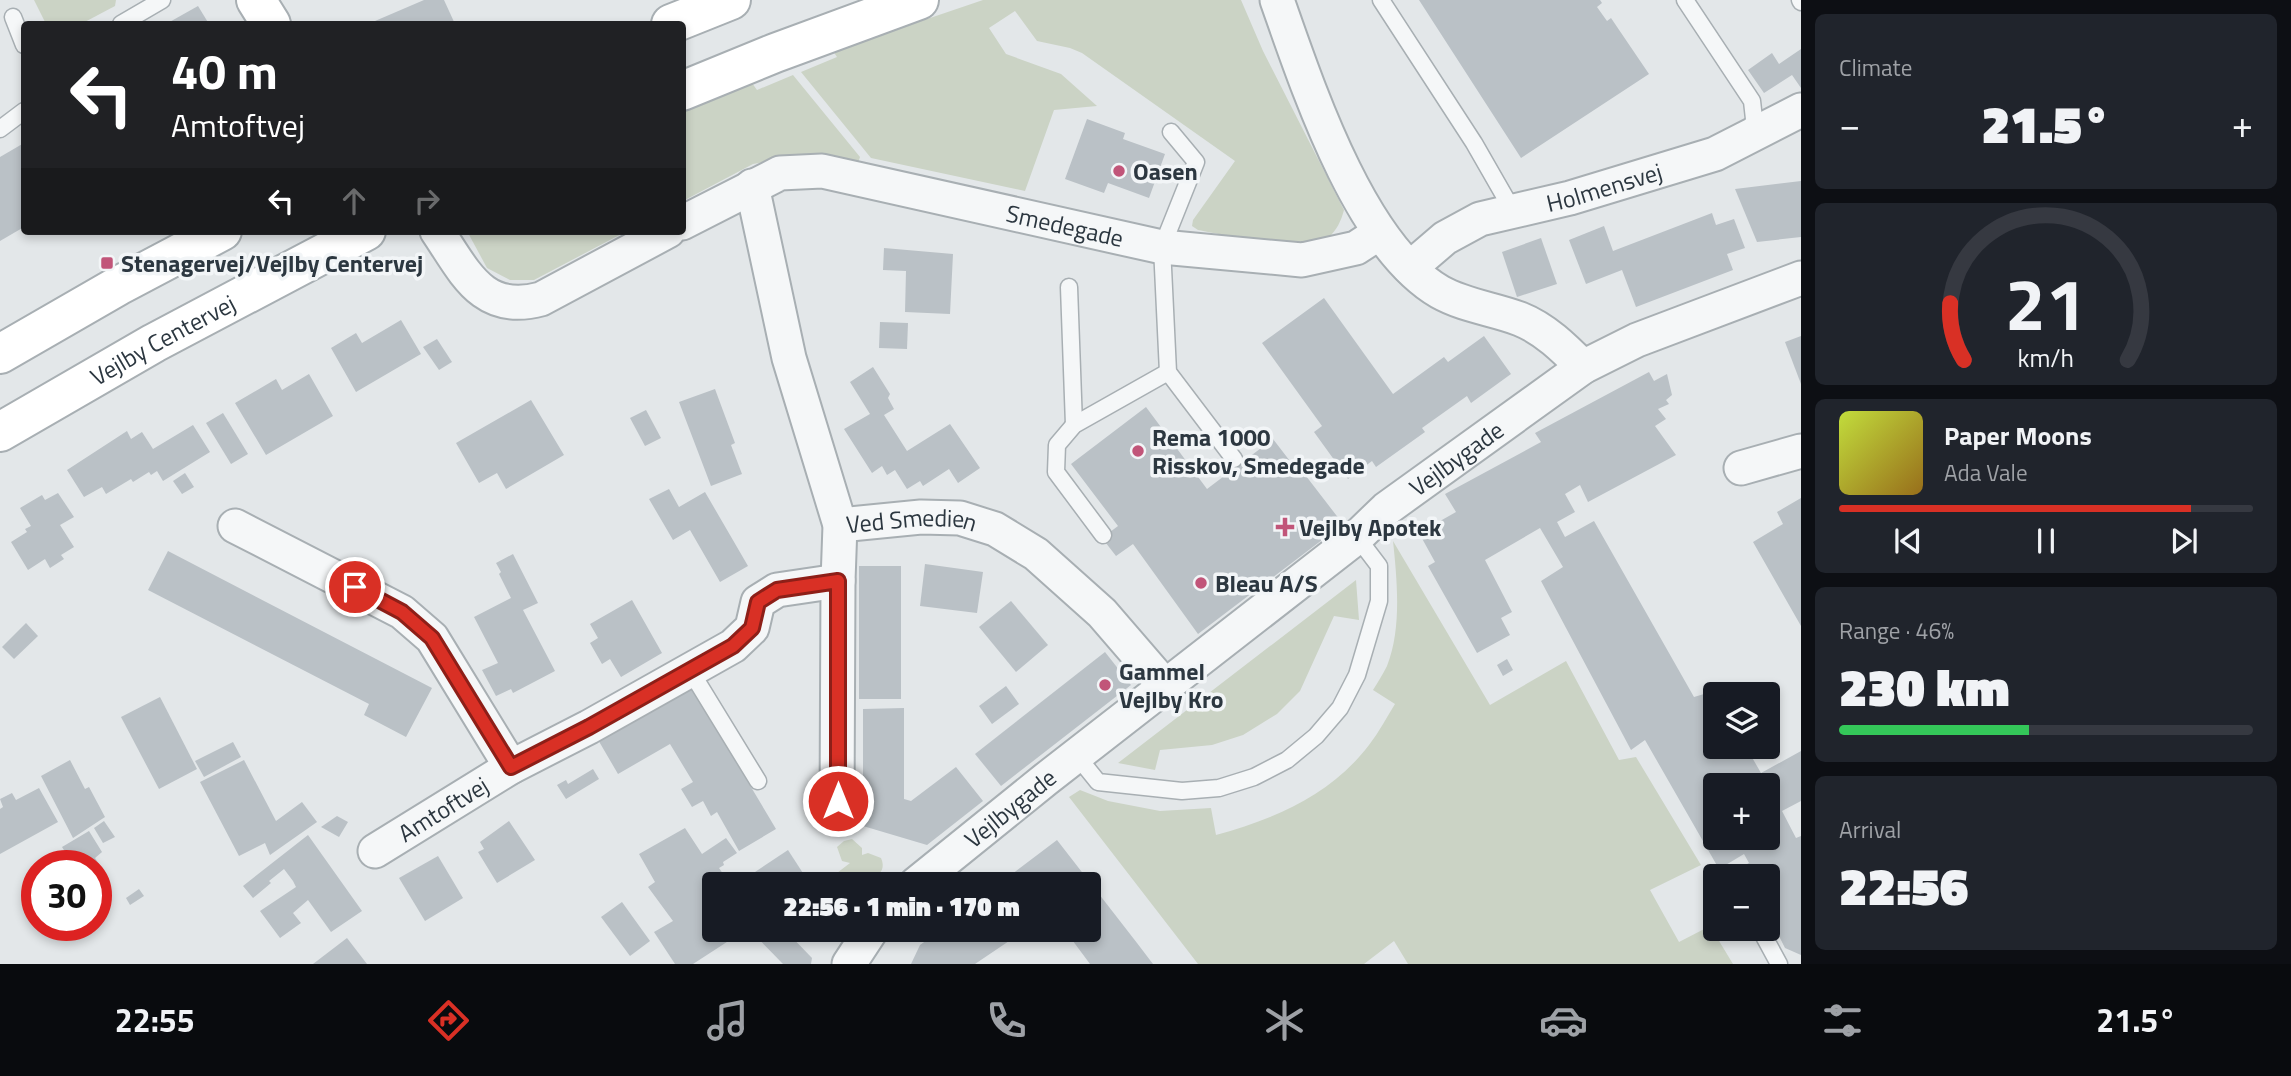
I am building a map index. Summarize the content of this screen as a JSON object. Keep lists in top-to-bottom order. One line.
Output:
{"streets":{"street":["Holmensvej","Smedegade","Vejlby Centervej","Vejlbygade","Ved Smedien","Amtoftvej"]},"crossings":[["Vejlbygade","Ved Smedien"],["Ved Smedien","Amtoftvej"]],"places":{"other":["Oasen","Rema 1000 Risskov, Smedegade","Bleau A/S","Gammel Vejlby Kro"],"transit":["Stenagervej/Vejlby Centervej"],"health":["Vejlby Apotek"]},"page":{"tile":["Climate",["Range · 46%","230 km"],["Arrival","22:56"]],"turn":["40 m","Amtoftvej"],"heat":["−","21.5°","+"],"song":["Paper Moons","Ada Vale"],"map_buttons":["+","−"],"limit":"30","trip":"22:56 · 1 min · 170 m","tabs":["22:55","21.5°"],"gauge":["21","km/h"]}}
